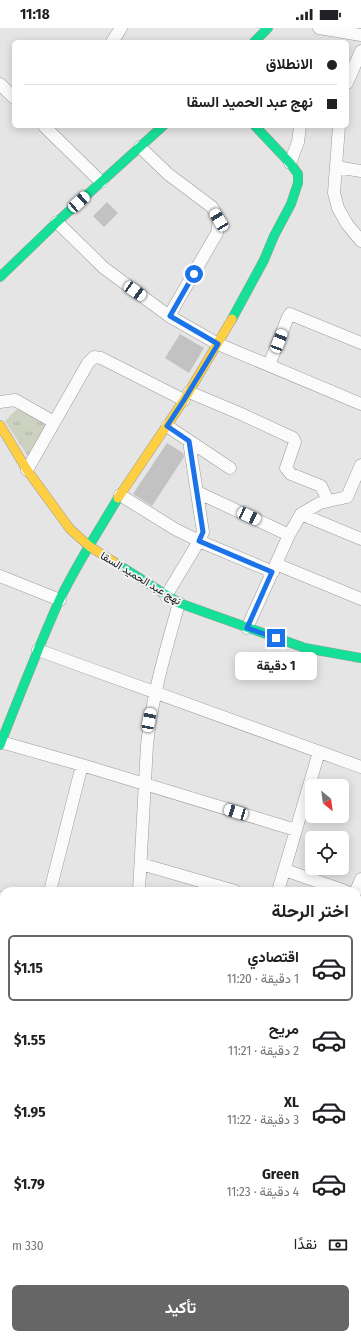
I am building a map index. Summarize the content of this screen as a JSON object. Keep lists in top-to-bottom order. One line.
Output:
{"streets":{"street":["نهج عبد الحميد السقا"]},"north":"bottom right","page":{"status":"11:18","banner":["الانطلاق","نهج عبد الحميد السقا"],"bubble":"1 دقيقة","heading":"اختر الرحلة","list":[{"name":"اقتصادي","note":"1 دقيقة · 11:20","value":"$1.15"},{"name":"مريح","note":"2 دقيقة · 11:21","value":"$1.55"},{"name":"XL","note":"3 دقيقة · 11:22","value":"$1.95"},{"name":"Green","note":"4 دقيقة · 11:23","value":"$1.79"}],"pay":["نقدًا","330 m"],"buttons":"تأكيد"}}
